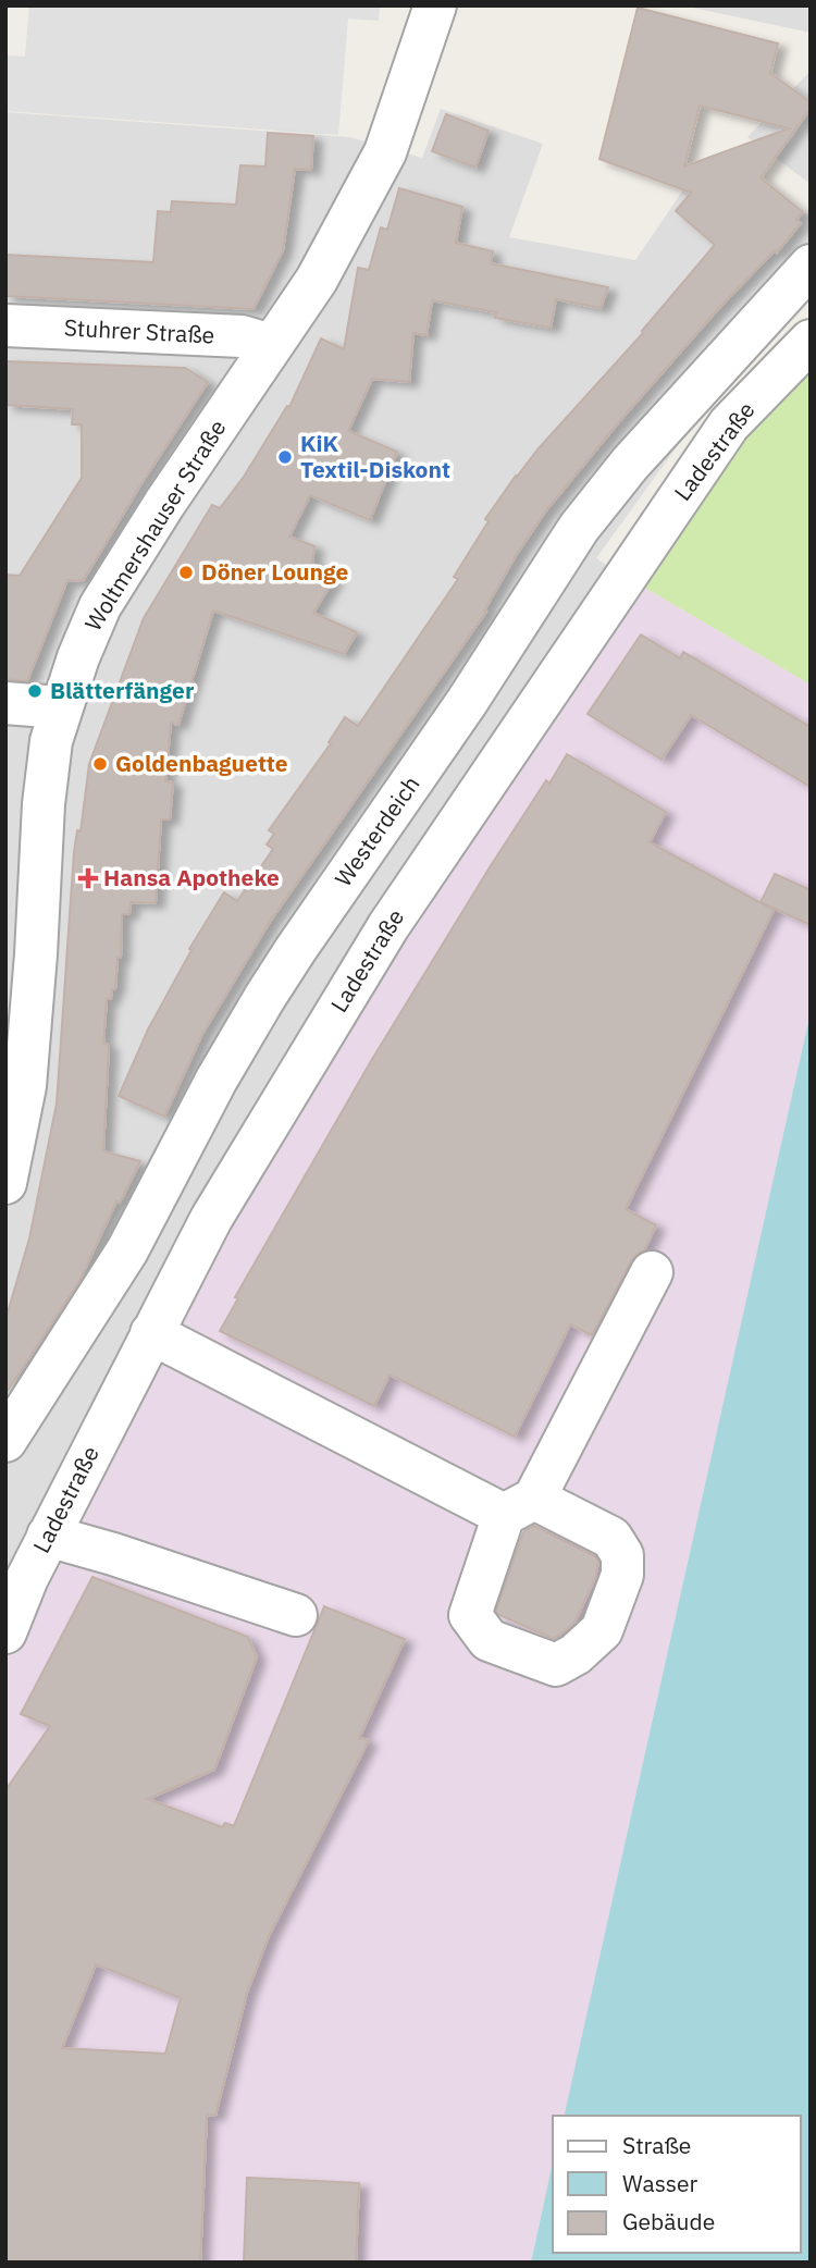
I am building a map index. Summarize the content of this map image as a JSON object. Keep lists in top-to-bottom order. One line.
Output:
{"streets":{"street":["Stuhrer Straße","Ladestraße","Woltmershauser Straße","Westerdeich"]},"crossings":[["Stuhrer Straße","Woltmershauser Straße"]],"places":{"other":["KiK Textil-Diskont","Döner Lounge","Blätterfänger","Goldenbaguette"],"health":["Hansa Apotheke"]},"legend":["Straße","Wasser","Gebäude"]}
